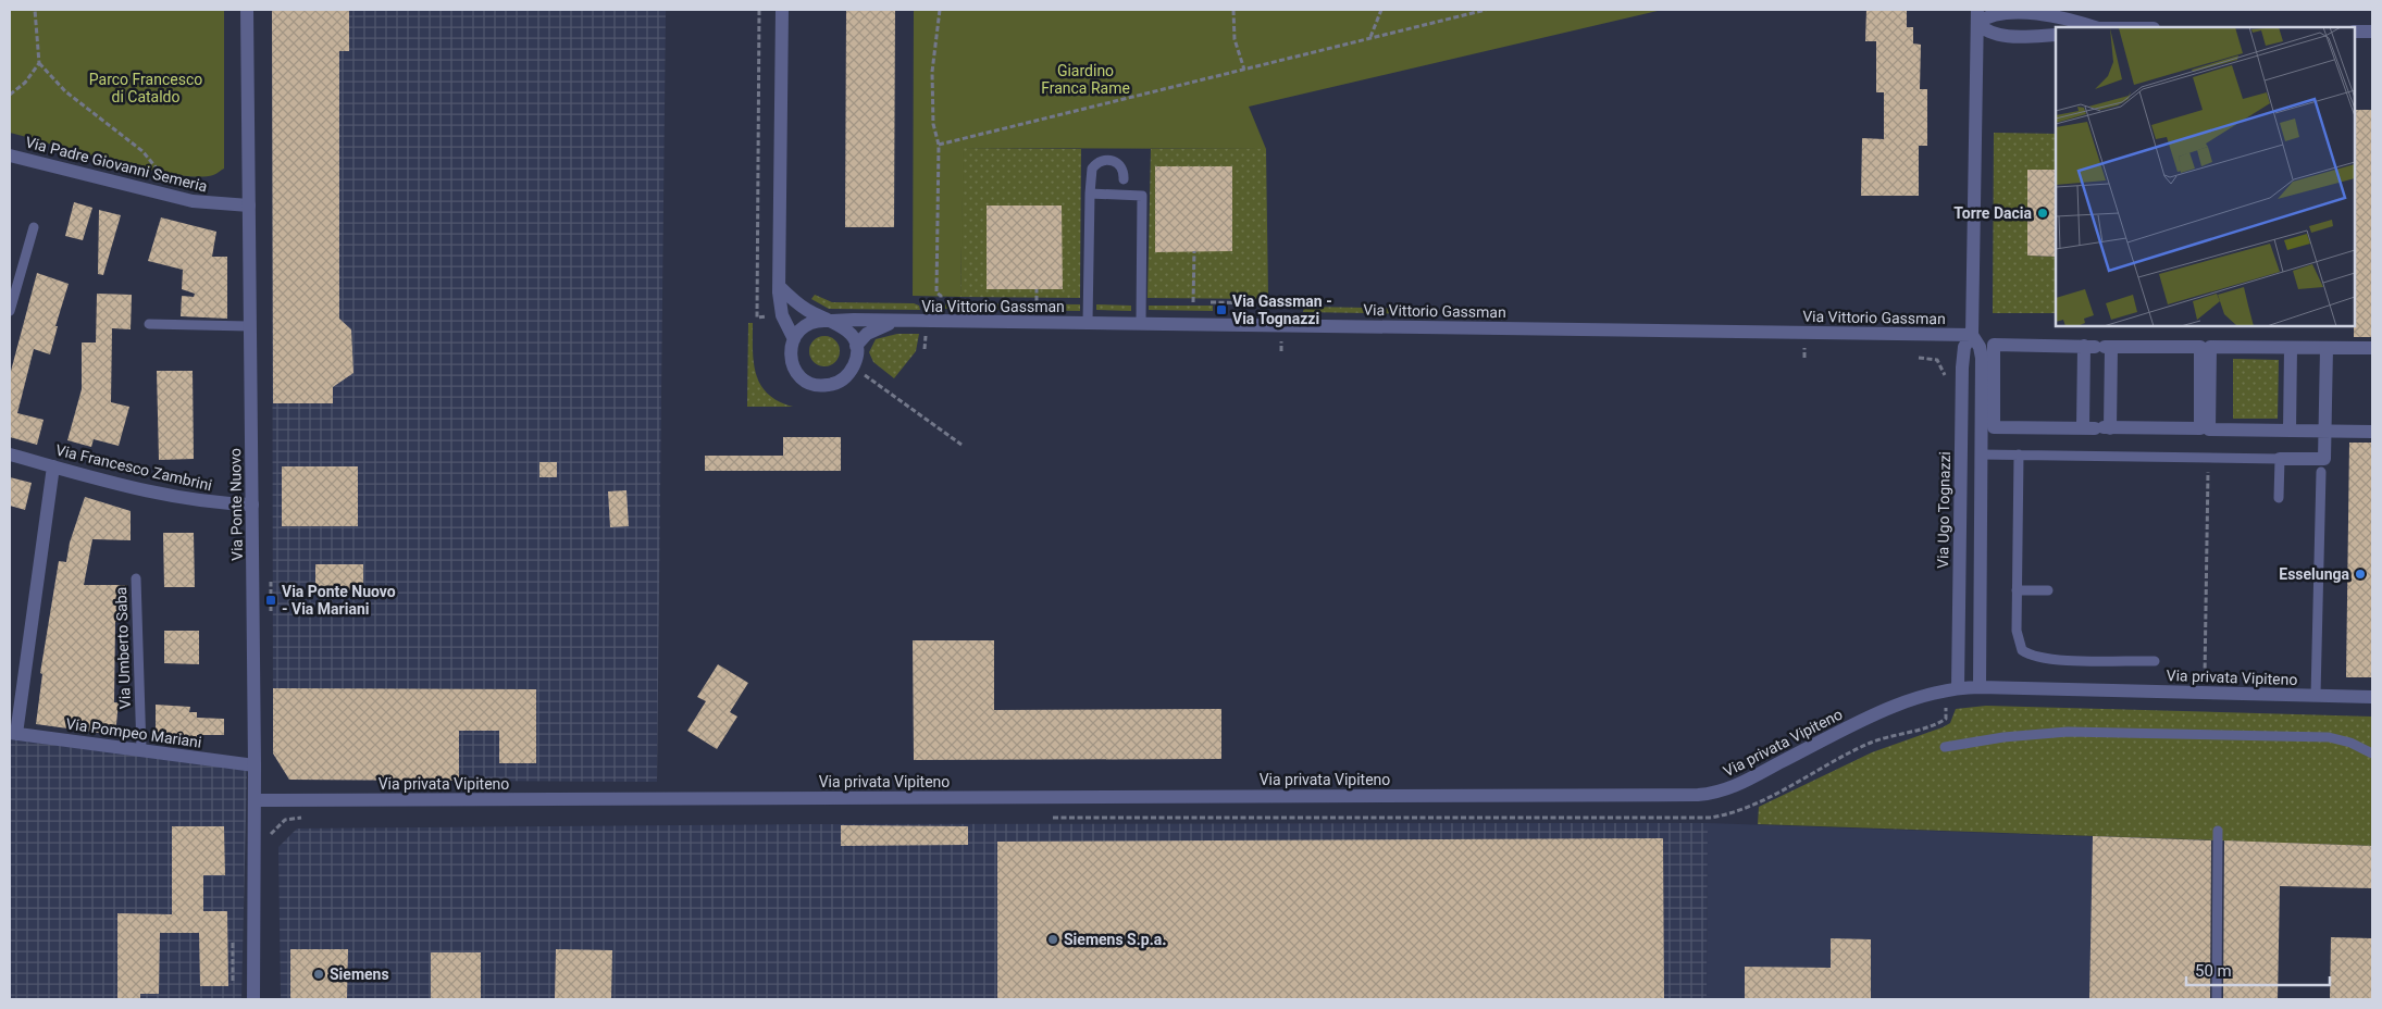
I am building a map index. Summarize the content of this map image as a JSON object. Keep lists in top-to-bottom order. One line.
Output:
{"streets":{"street":["Via Padre Giovanni Semeria","Via Vittorio Gassman","Via Francesco Zambrini","Via Ponte Nuovo","Via Ugo Tognazzi","Via privata Vipiteno","Via Pompeo Mariani"],"lane":["Via Umberto Saba"]},"crossings":[["Via Padre Giovanni Semeria","Via Ponte Nuovo"],["Via Vittorio Gassman","Via Ugo Tognazzi"],["Via Francesco Zambrini","Via Ponte Nuovo"],["Via Ponte Nuovo","Via privata Vipiteno"],["Via Ponte Nuovo","Via Pompeo Mariani"],["Via Ugo Tognazzi","Via privata Vipiteno"],["Via Umberto Saba","Via Pompeo Mariani"]],"parks":["Giardino Franca Rame","Parco Francesco di Cataldo"],"places":{"other":["Torre Dacia","Esselunga","Siemens S.p.a.","Siemens"],"transit":["Via Gassman - Via Tognazzi","Via Ponte Nuovo - Via Mariani"]},"scale_bar":"50 m"}
